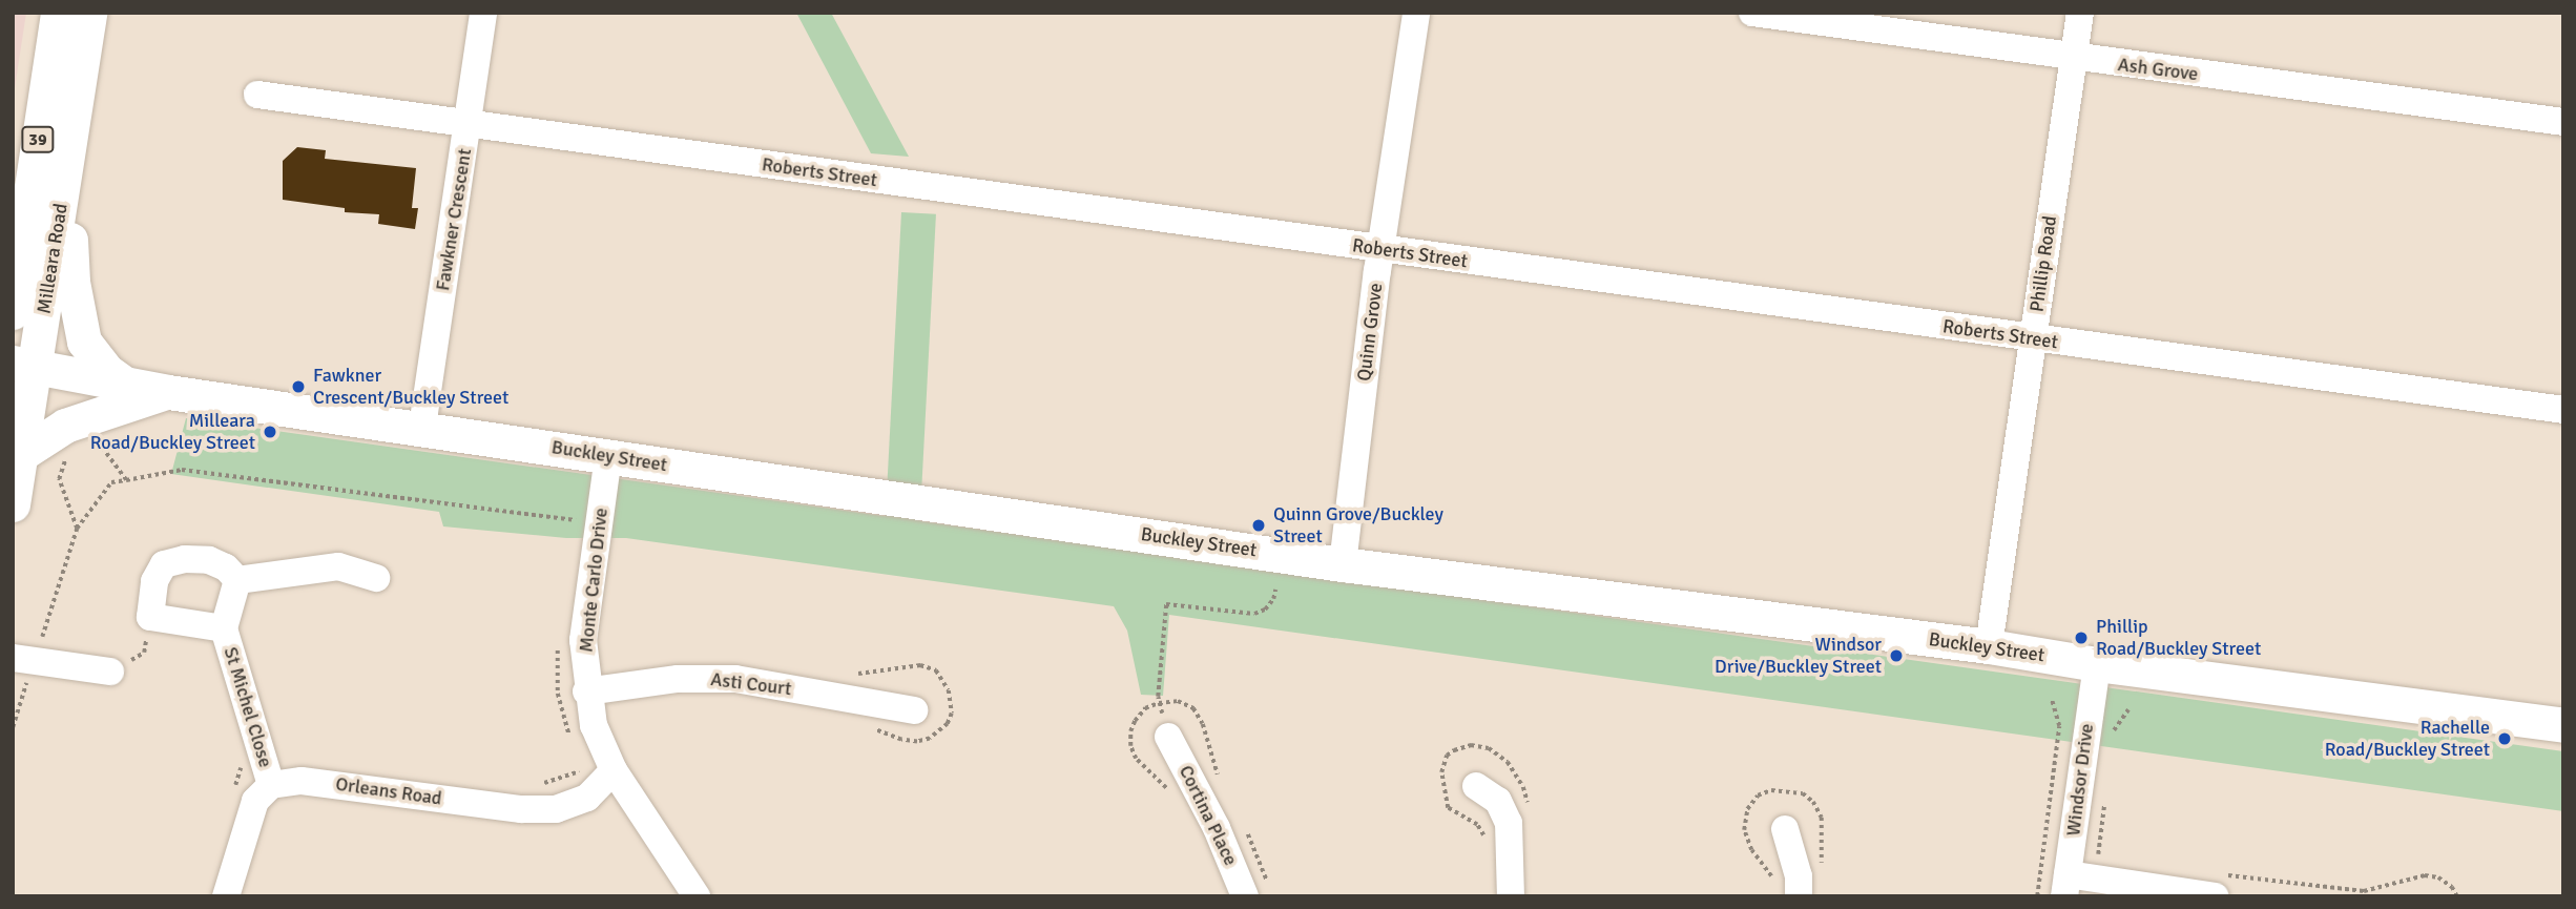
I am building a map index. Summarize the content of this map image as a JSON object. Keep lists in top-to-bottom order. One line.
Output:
{"streets":{"main road":["39","Milleara Road","Buckley Street"],"street":["Ash Grove","Roberts Street","Fawkner Crescent","Phillip Road","Quinn Grove","Monte Carlo Drive","Asti Court","St Michel Close","Windsor Drive","Orleans Road","Cortina Place"]},"crossings":[["Ash Grove","Phillip Road"],["Roberts Street","Fawkner Crescent"],["Roberts Street","Phillip Road"],["Roberts Street","Quinn Grove"],["Fawkner Crescent","Buckley Street"],["Milleara Road","Buckley Street"],["Phillip Road","Buckley Street"],["Quinn Grove","Buckley Street"],["Buckley Street","Monte Carlo Drive"],["Buckley Street","Windsor Drive"],["Monte Carlo Drive","Asti Court"],["Monte Carlo Drive","Orleans Road"],["St Michel Close","Orleans Road"]],"places":["Fawkner Crescent/Buckley Street","Milleara Road/Buckley Street","Quinn Grove/Buckley Street","Phillip Road/Buckley Street","Windsor Drive/Buckley Street","Rachelle Road/Buckley Street"]}
